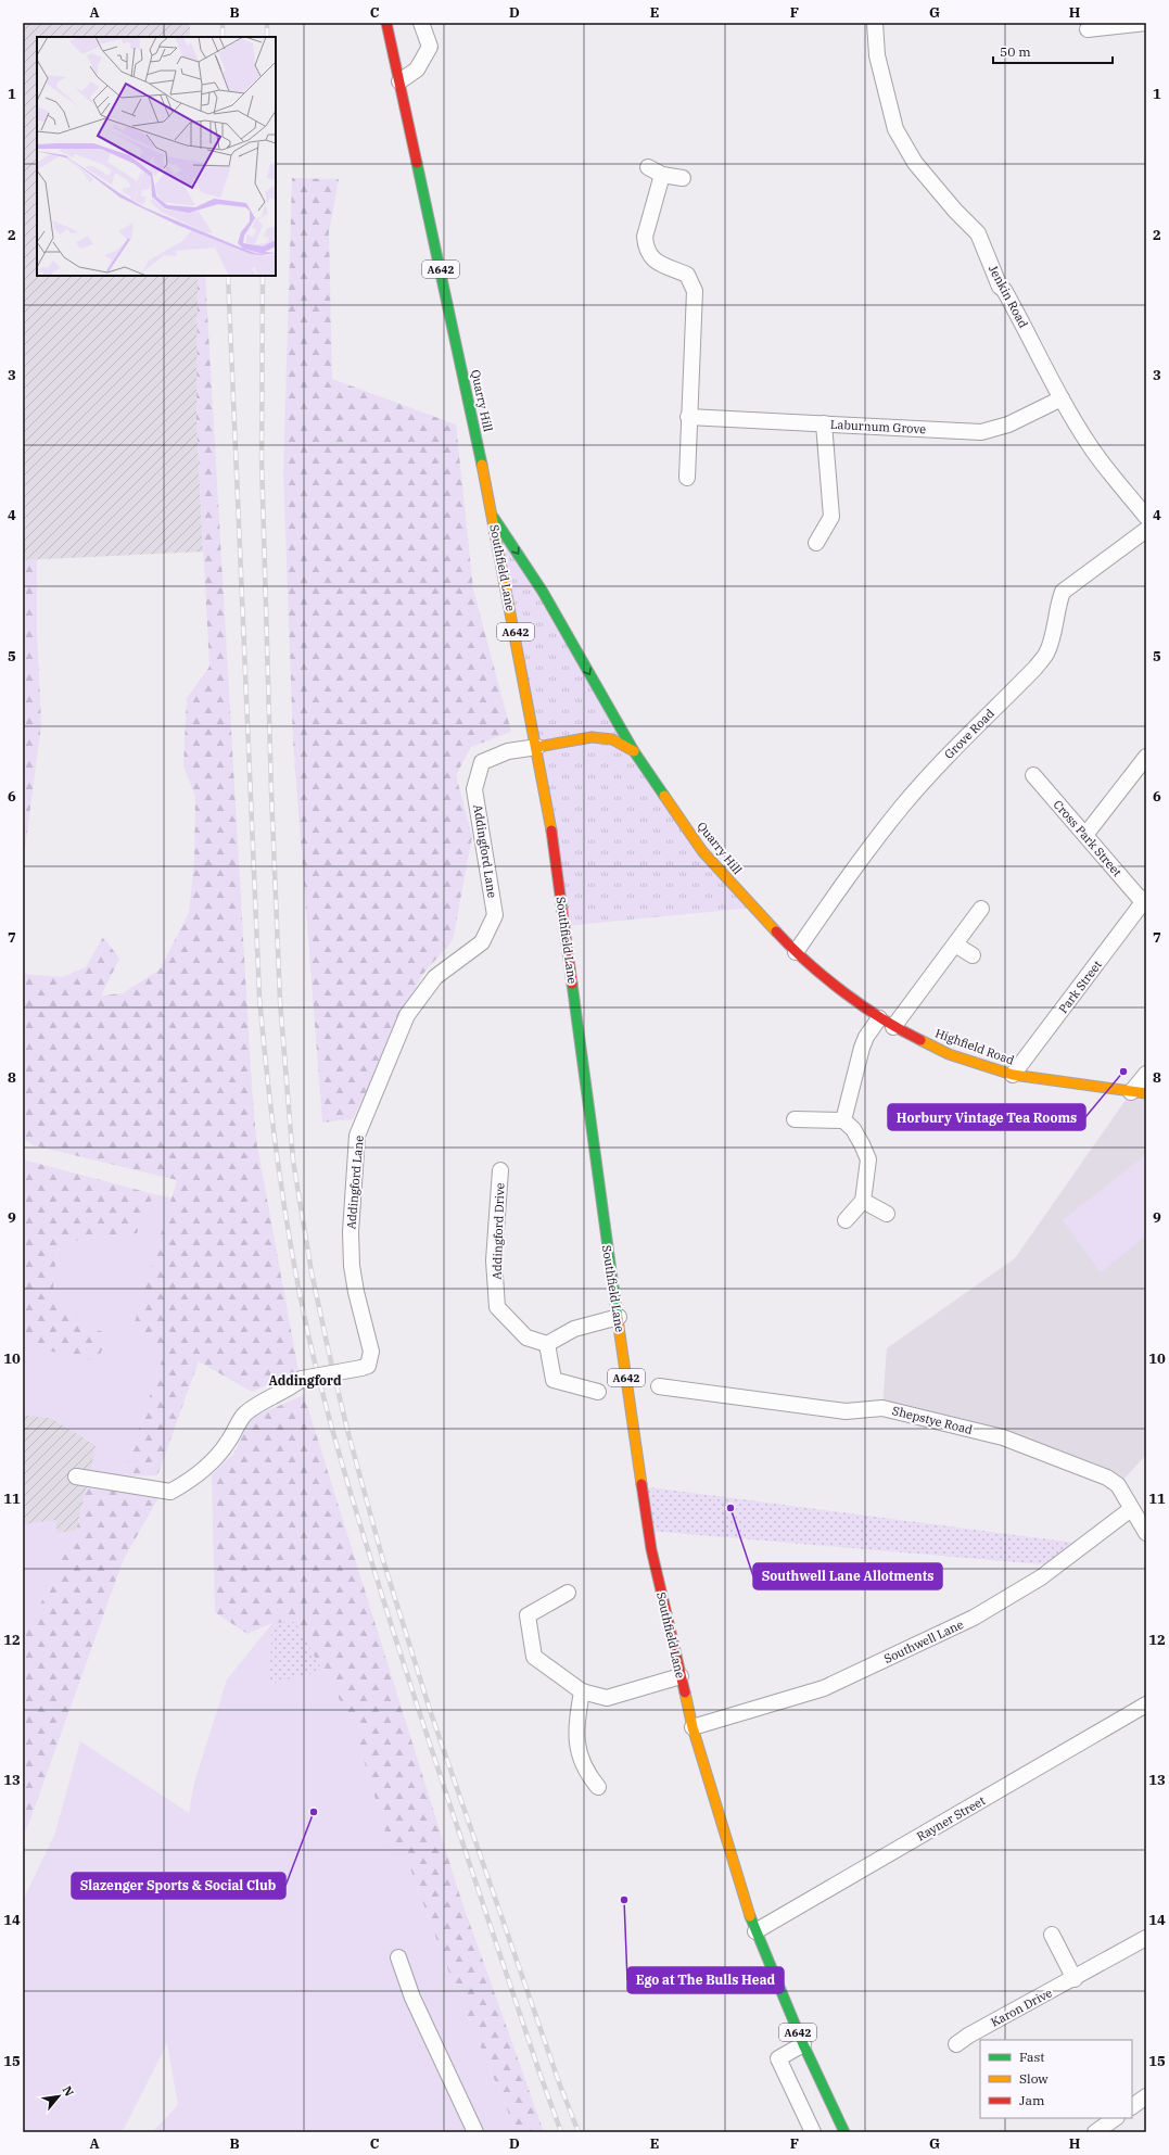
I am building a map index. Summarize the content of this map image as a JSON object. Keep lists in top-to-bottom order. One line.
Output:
{"streets":{"main road":["A642","Quarry Hill","Southfield Lane","Highfield Road"],"street":["Jenkin Road","Laburnum Grove","Grove Road","Cross Park Street","Addingford Lane","Park Street","Addingford Drive","Shepstye Road","Southwell Lane","Rayner Street","Karon Drive"]},"crossings":[["Jenkin Road","Laburnum Grove"],["Quarry Hill","Southfield Lane"],["Quarry Hill","Grove Road"],["Quarry Hill","Addingford Lane"],["Quarry Hill","Highfield Road"],["Southfield Lane","Addingford Lane"],["Southfield Lane","Southwell Lane"],["Southfield Lane","Rayner Street"],["Grove Road","Highfield Road"],["Cross Park Street","Park Street"],["Park Street","Highfield Road"],["Shepstye Road","Southwell Lane"]],"districts":["Addingford"],"places":["Horbury Vintage Tea Rooms","Southwell Lane Allotments","Slazenger Sports & Social Club","Ego at The Bulls Head"],"legend":["Fast","Slow","Jam"],"scale_bar":"50 m","north":"top right","grid":{"columns":["A","B","C","D","E","F","G","H"],"rows":["1","2","3","4","5","6","7","8","9","10","11","12","13","14","15"]}}
